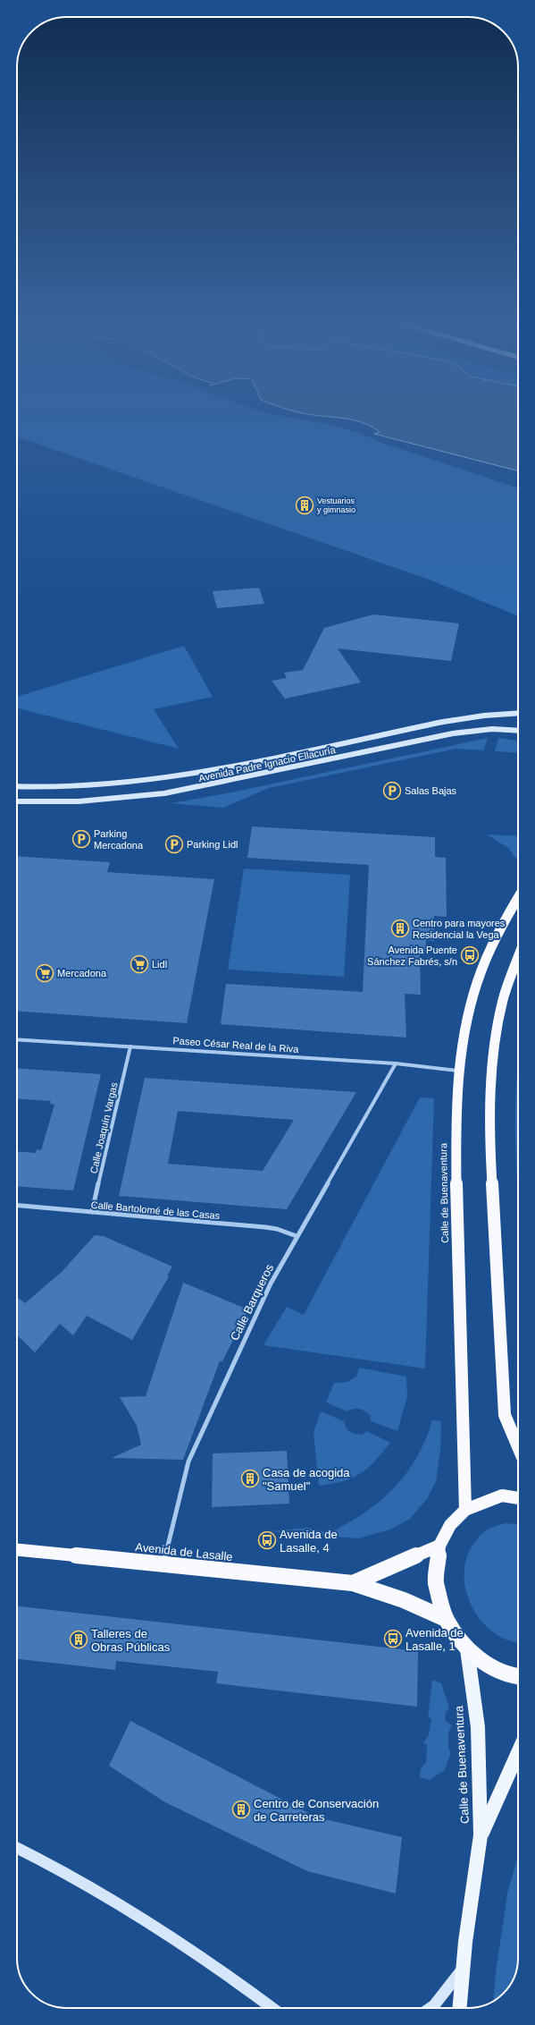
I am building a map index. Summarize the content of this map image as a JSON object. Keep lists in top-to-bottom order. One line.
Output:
{"streets":{"highway":["Calle de Buenaventura","Avenida de Lasalle"],"main road":["Avenida Padre Ignacio Ellacuría"],"street":["Paseo César Real de la Riva","Calle Joaquín Vargas","Calle Bartolomé de las Casas","Calle Barqueros"]},"crossings":[["Paseo César Real de la Riva","Calle Joaquín Vargas"],["Paseo César Real de la Riva","Calle de Buenaventura"],["Paseo César Real de la Riva","Calle Barqueros"],["Calle Joaquín Vargas","Calle Bartolomé de las Casas"],["Calle Bartolomé de las Casas","Calle Barqueros"],["Calle Barqueros","Avenida de Lasalle"]],"places":{"building":["Vestuarios y gimnasio","Centro para mayores Residencial la Vega","Casa de acogida \"Samuel\"","Talleres de Obras Públicas","Centro de Conservación de Carreteras"],"parking":["Salas Bajas","Parking Mercadona","Parking Lidl"],"bus stop":["Avenida Puente Sánchez Fabrés, s/n","Avenida de Lasalle, 4","Avenida de Lasalle, 1"],"supermarket":["Lidl","Mercadona"]}}
